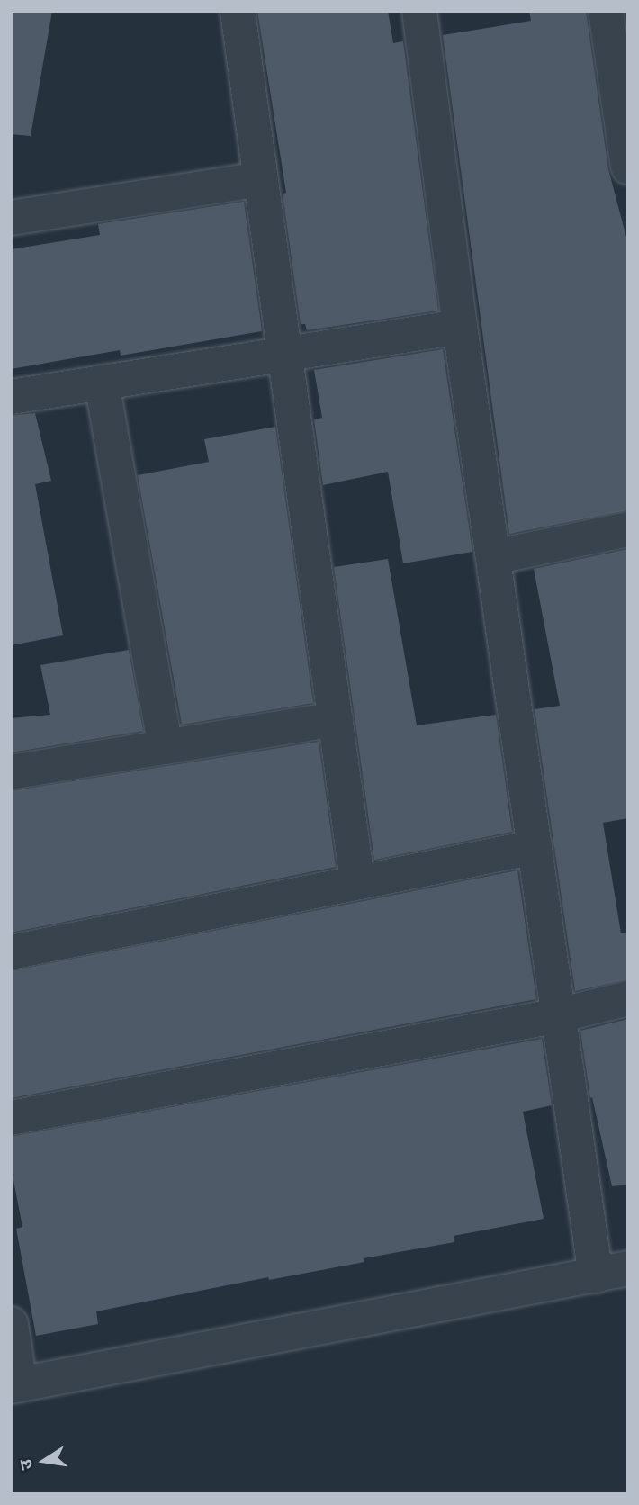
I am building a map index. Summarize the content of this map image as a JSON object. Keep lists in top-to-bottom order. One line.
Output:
{"north":"left"}
